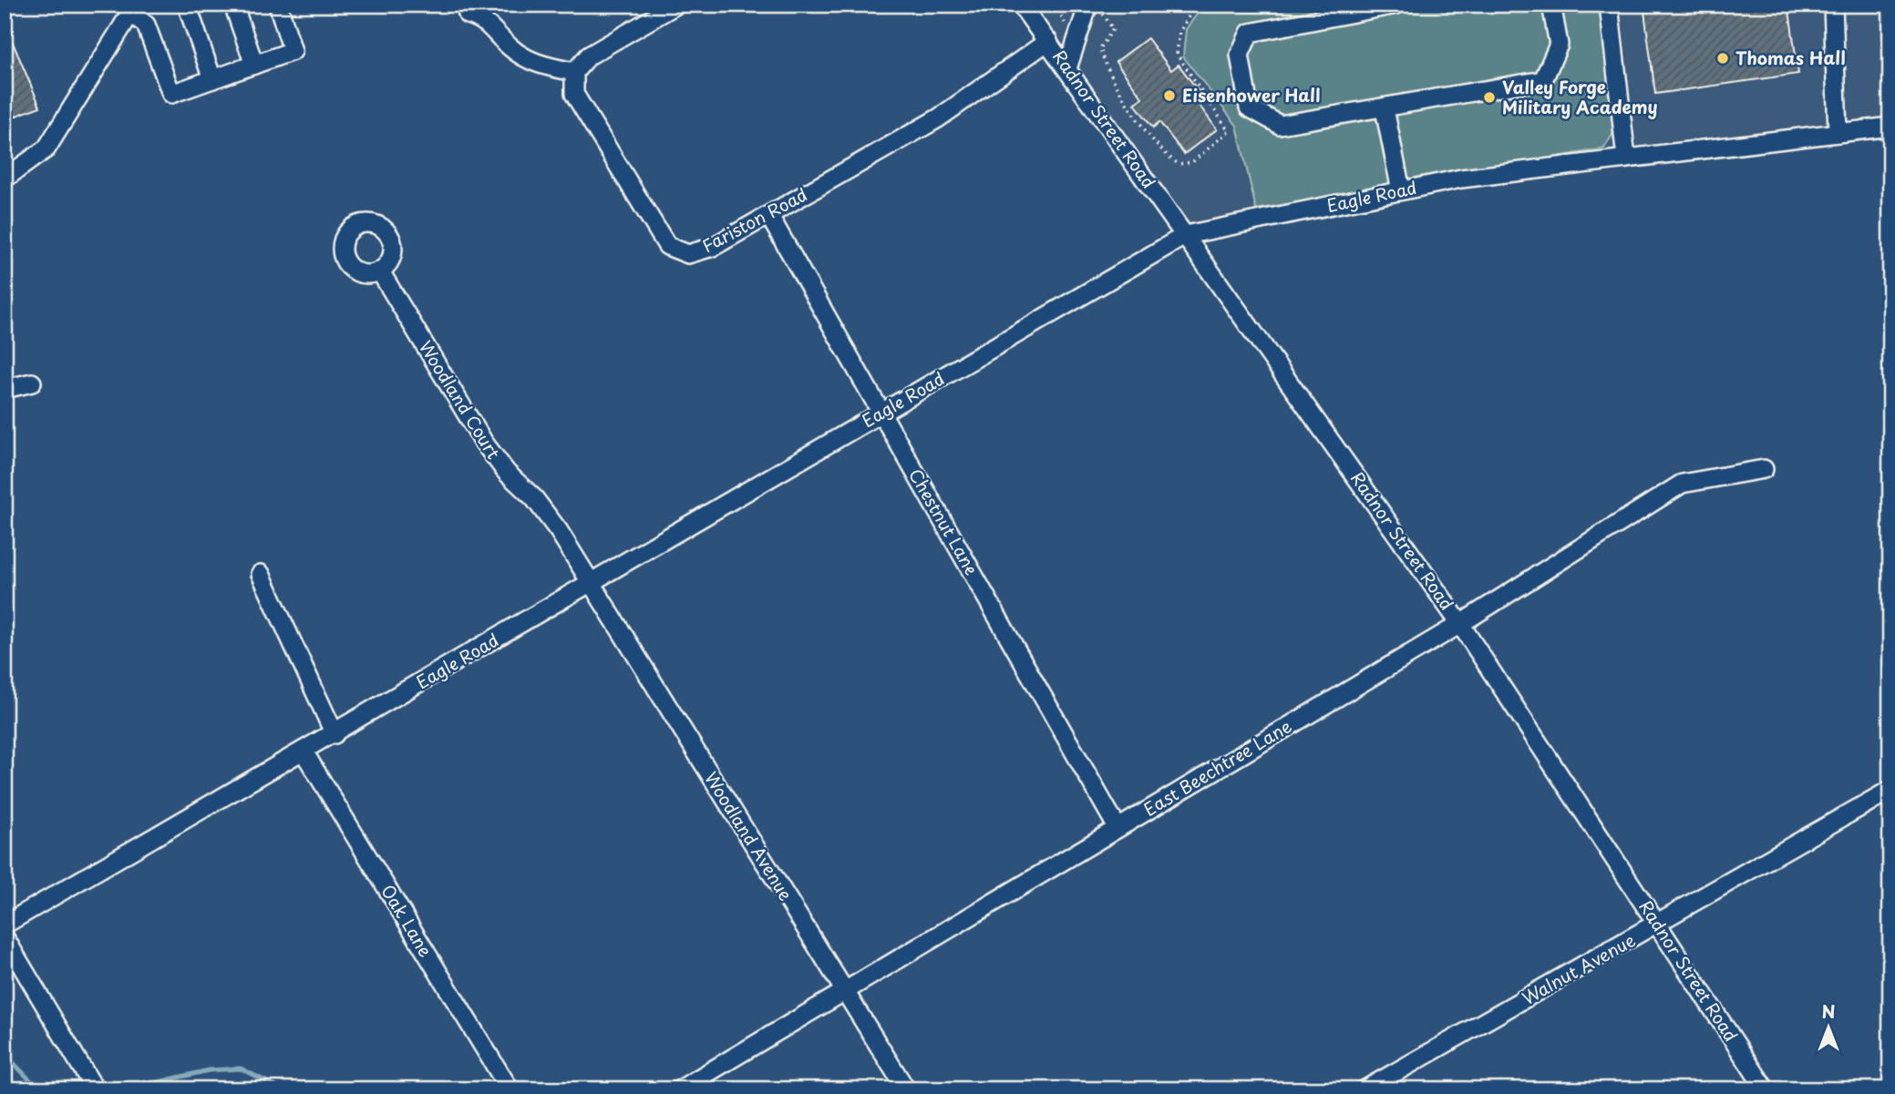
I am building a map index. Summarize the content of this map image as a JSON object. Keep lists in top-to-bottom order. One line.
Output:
{"streets":{"street":["Radnor Street Road","Eagle Road","Fariston Road","Woodland Court","Chestnut Lane","East Beechtree Lane","Woodland Avenue","Oak Lane","Walnut Avenue"]},"crossings":[["Radnor Street Road","Eagle Road"],["Radnor Street Road","Fariston Road"],["Radnor Street Road","East Beechtree Lane"],["Radnor Street Road","Walnut Avenue"],["Eagle Road","Woodland Court"],["Eagle Road","Chestnut Lane"],["Eagle Road","Woodland Avenue"],["Eagle Road","Oak Lane"],["Fariston Road","Chestnut Lane"],["Woodland Court","Woodland Avenue"],["Chestnut Lane","East Beechtree Lane"],["East Beechtree Lane","Woodland Avenue"]],"places":["Thomas Hall","Eisenhower Hall","Valley Forge Military Academy"],"north":"top"}
